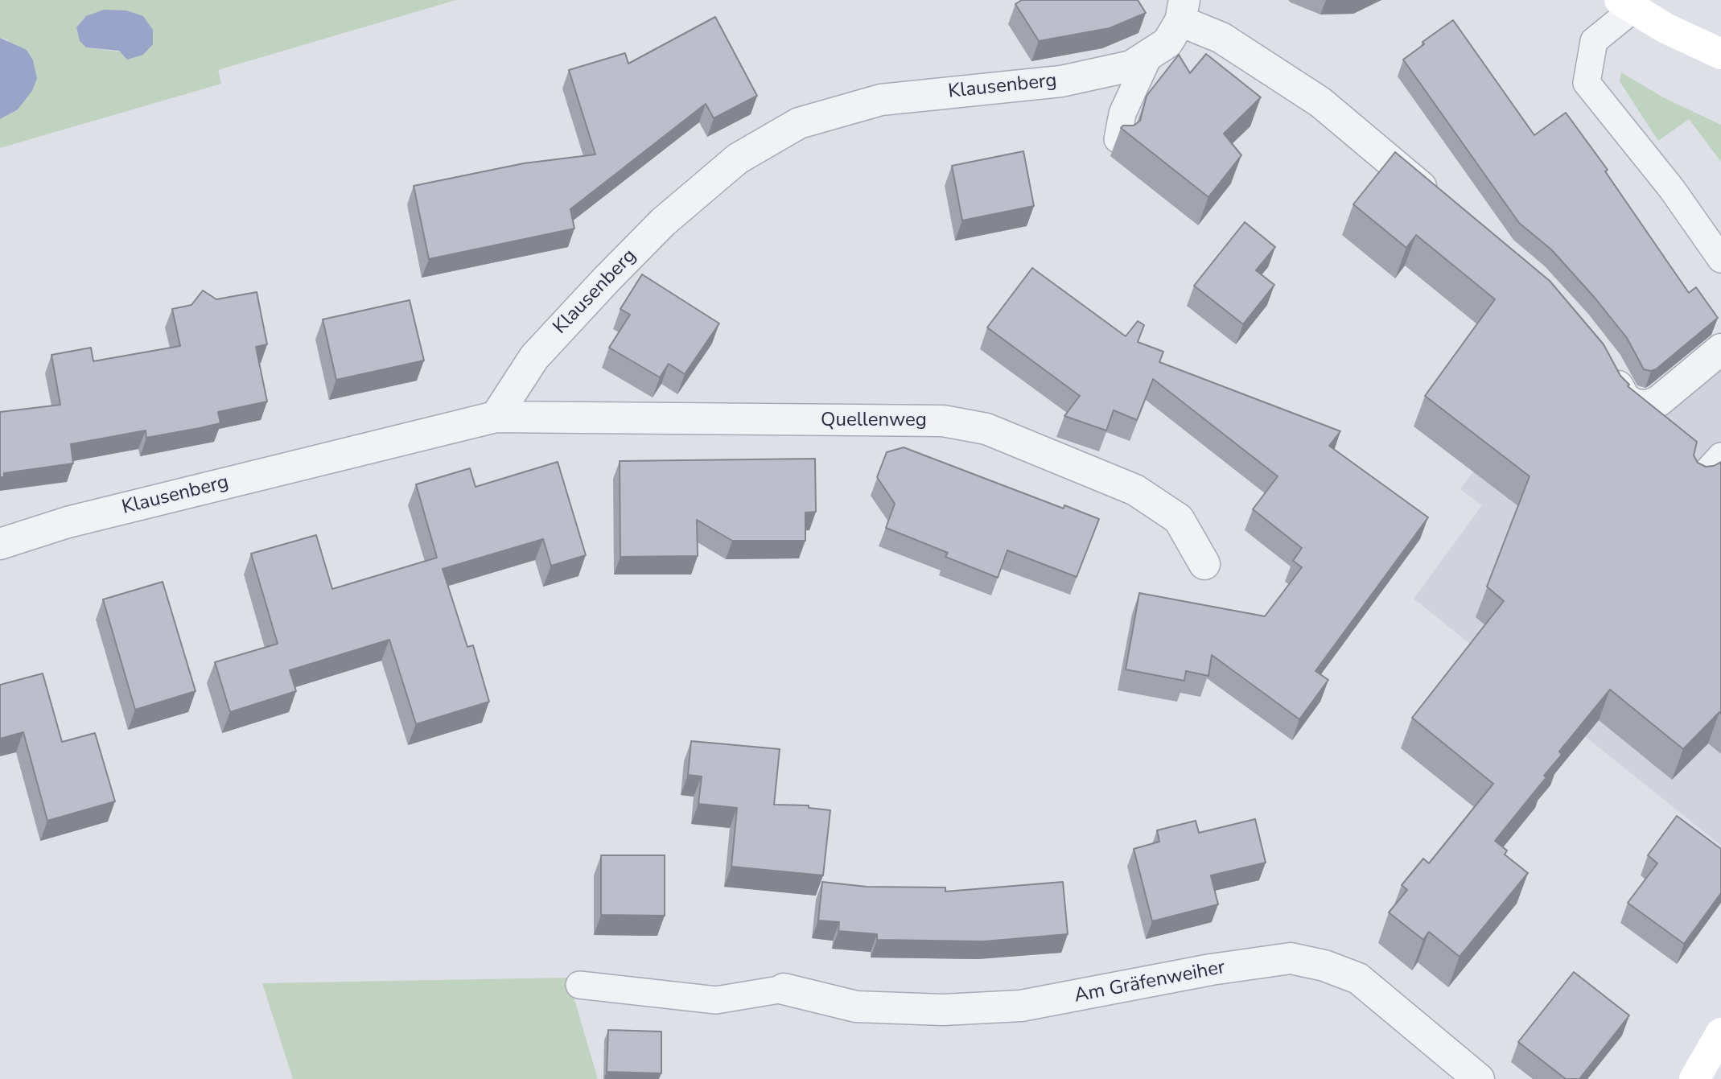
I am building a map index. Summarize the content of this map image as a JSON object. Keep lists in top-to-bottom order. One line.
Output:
{"streets":{"street":["Klausenberg","Quellenweg","Am Gräfenweiher"]},"crossings":[["Klausenberg","Quellenweg"]]}
